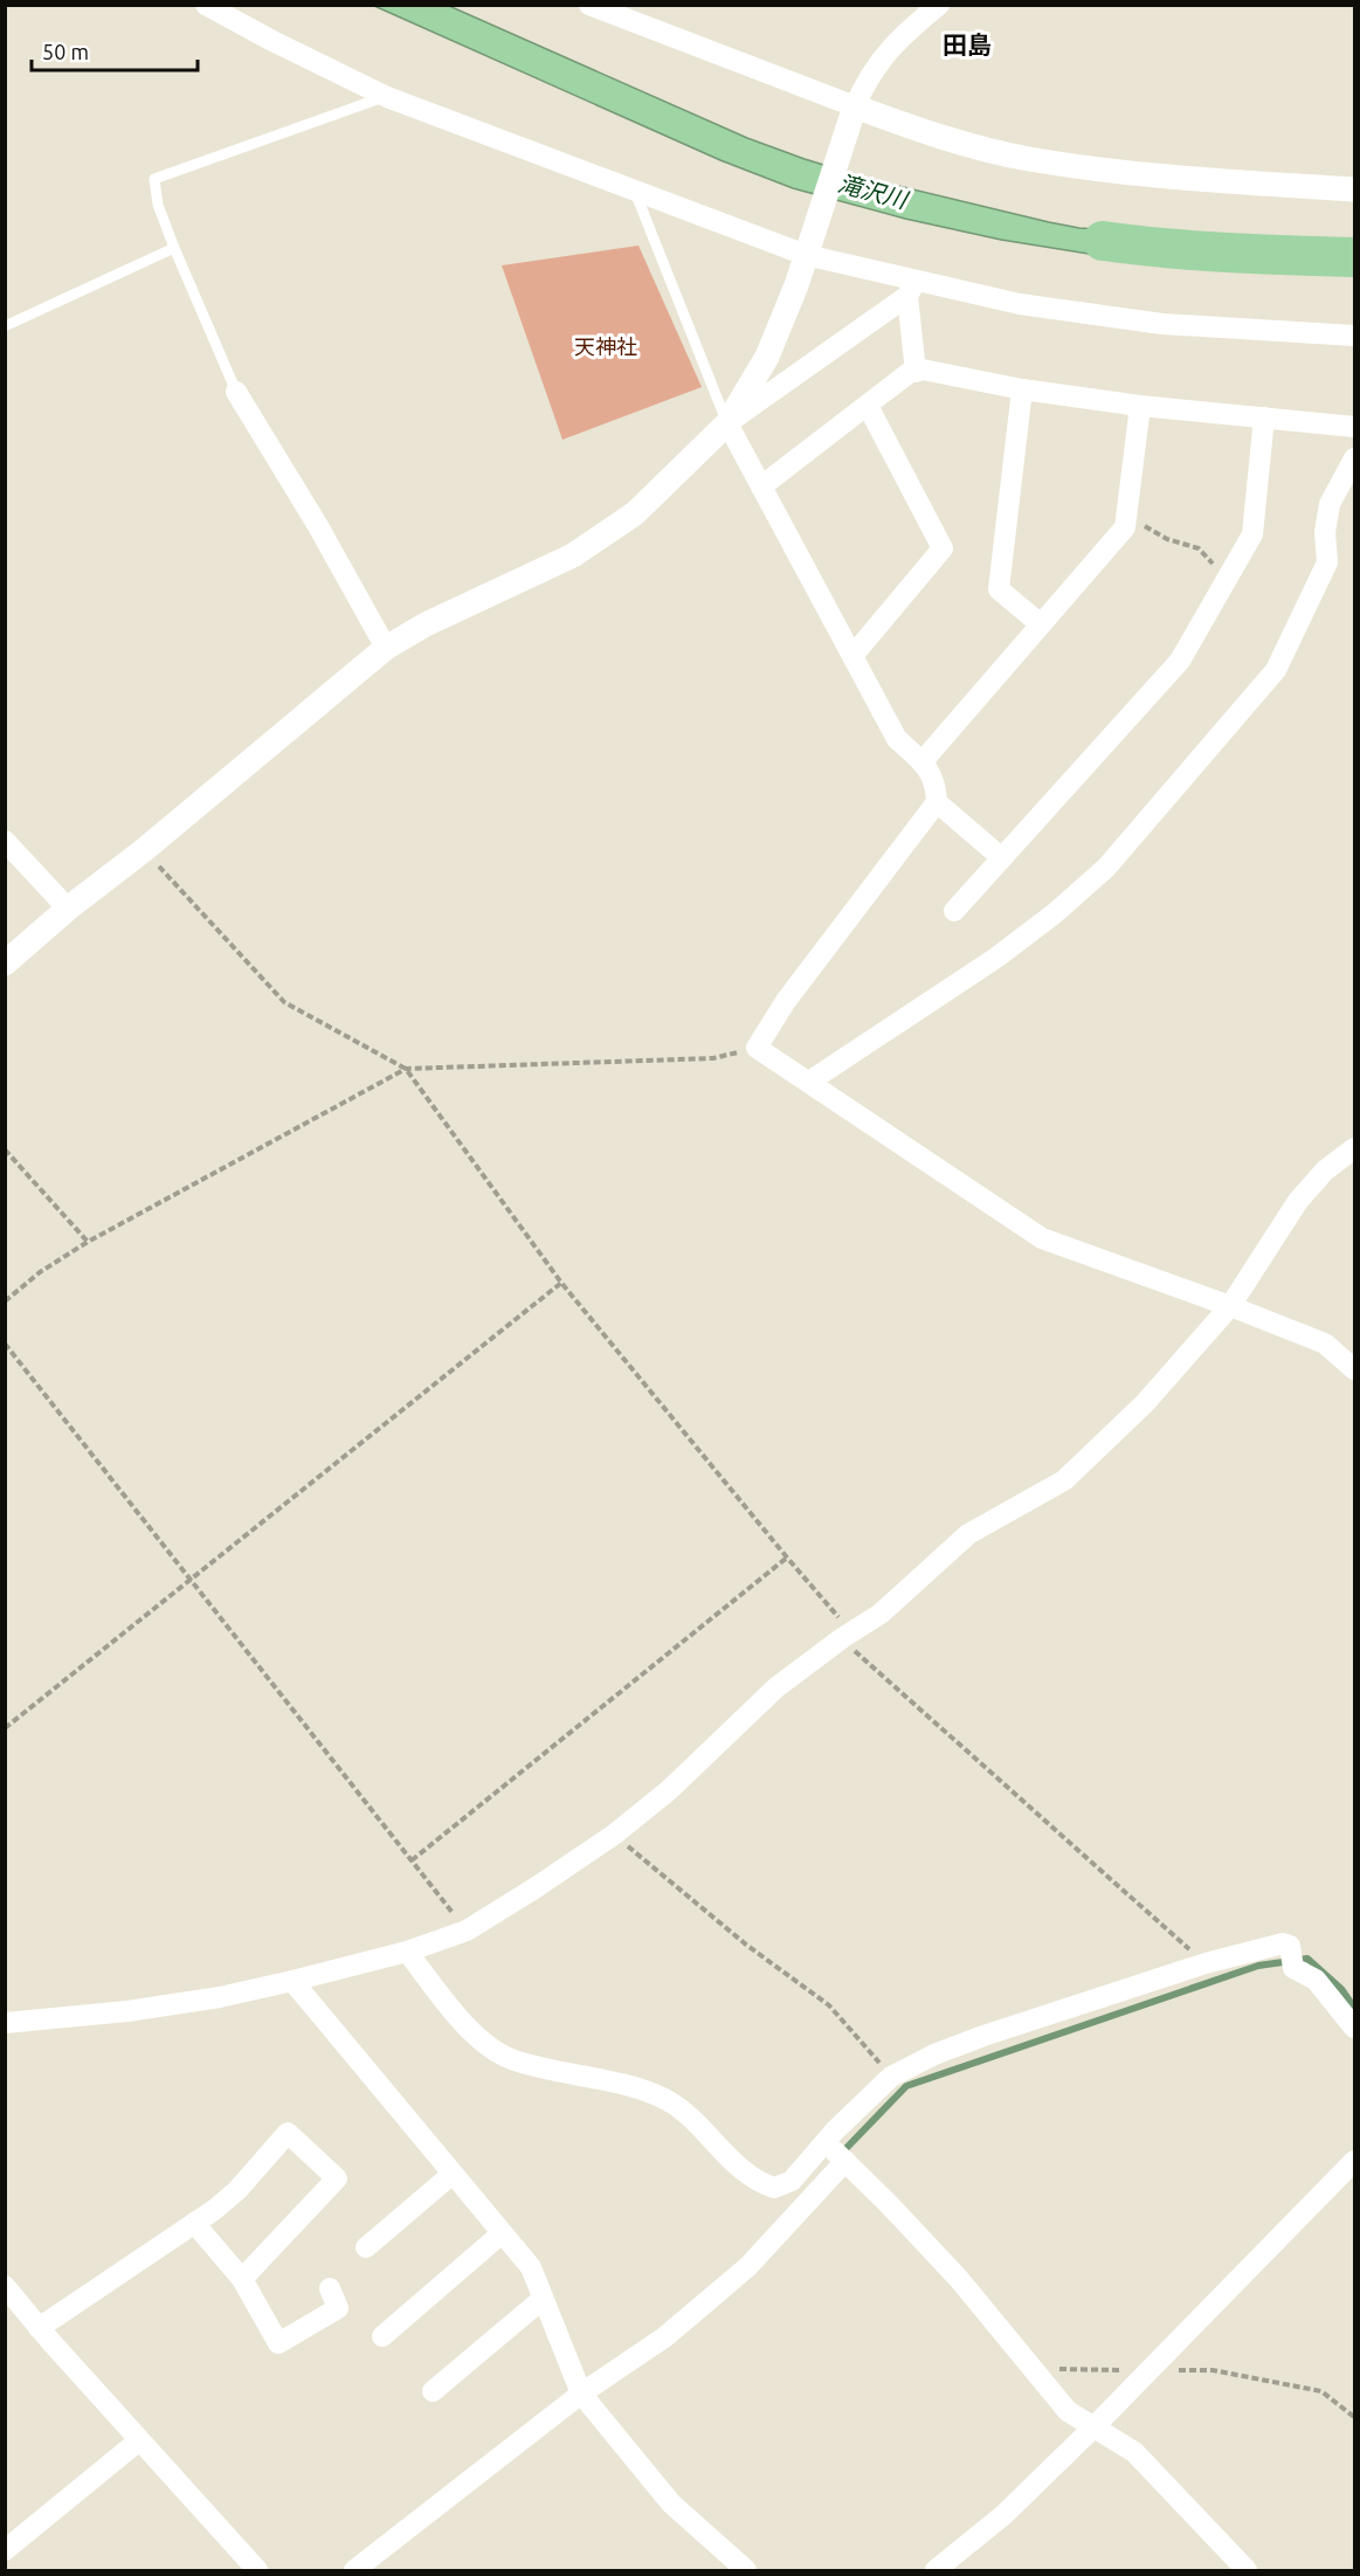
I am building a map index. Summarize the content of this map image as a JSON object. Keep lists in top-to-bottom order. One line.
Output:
{"districts":["田島"],"water":["滝沢川"],"parks":["天神社"],"scale_bar":"50 m"}
